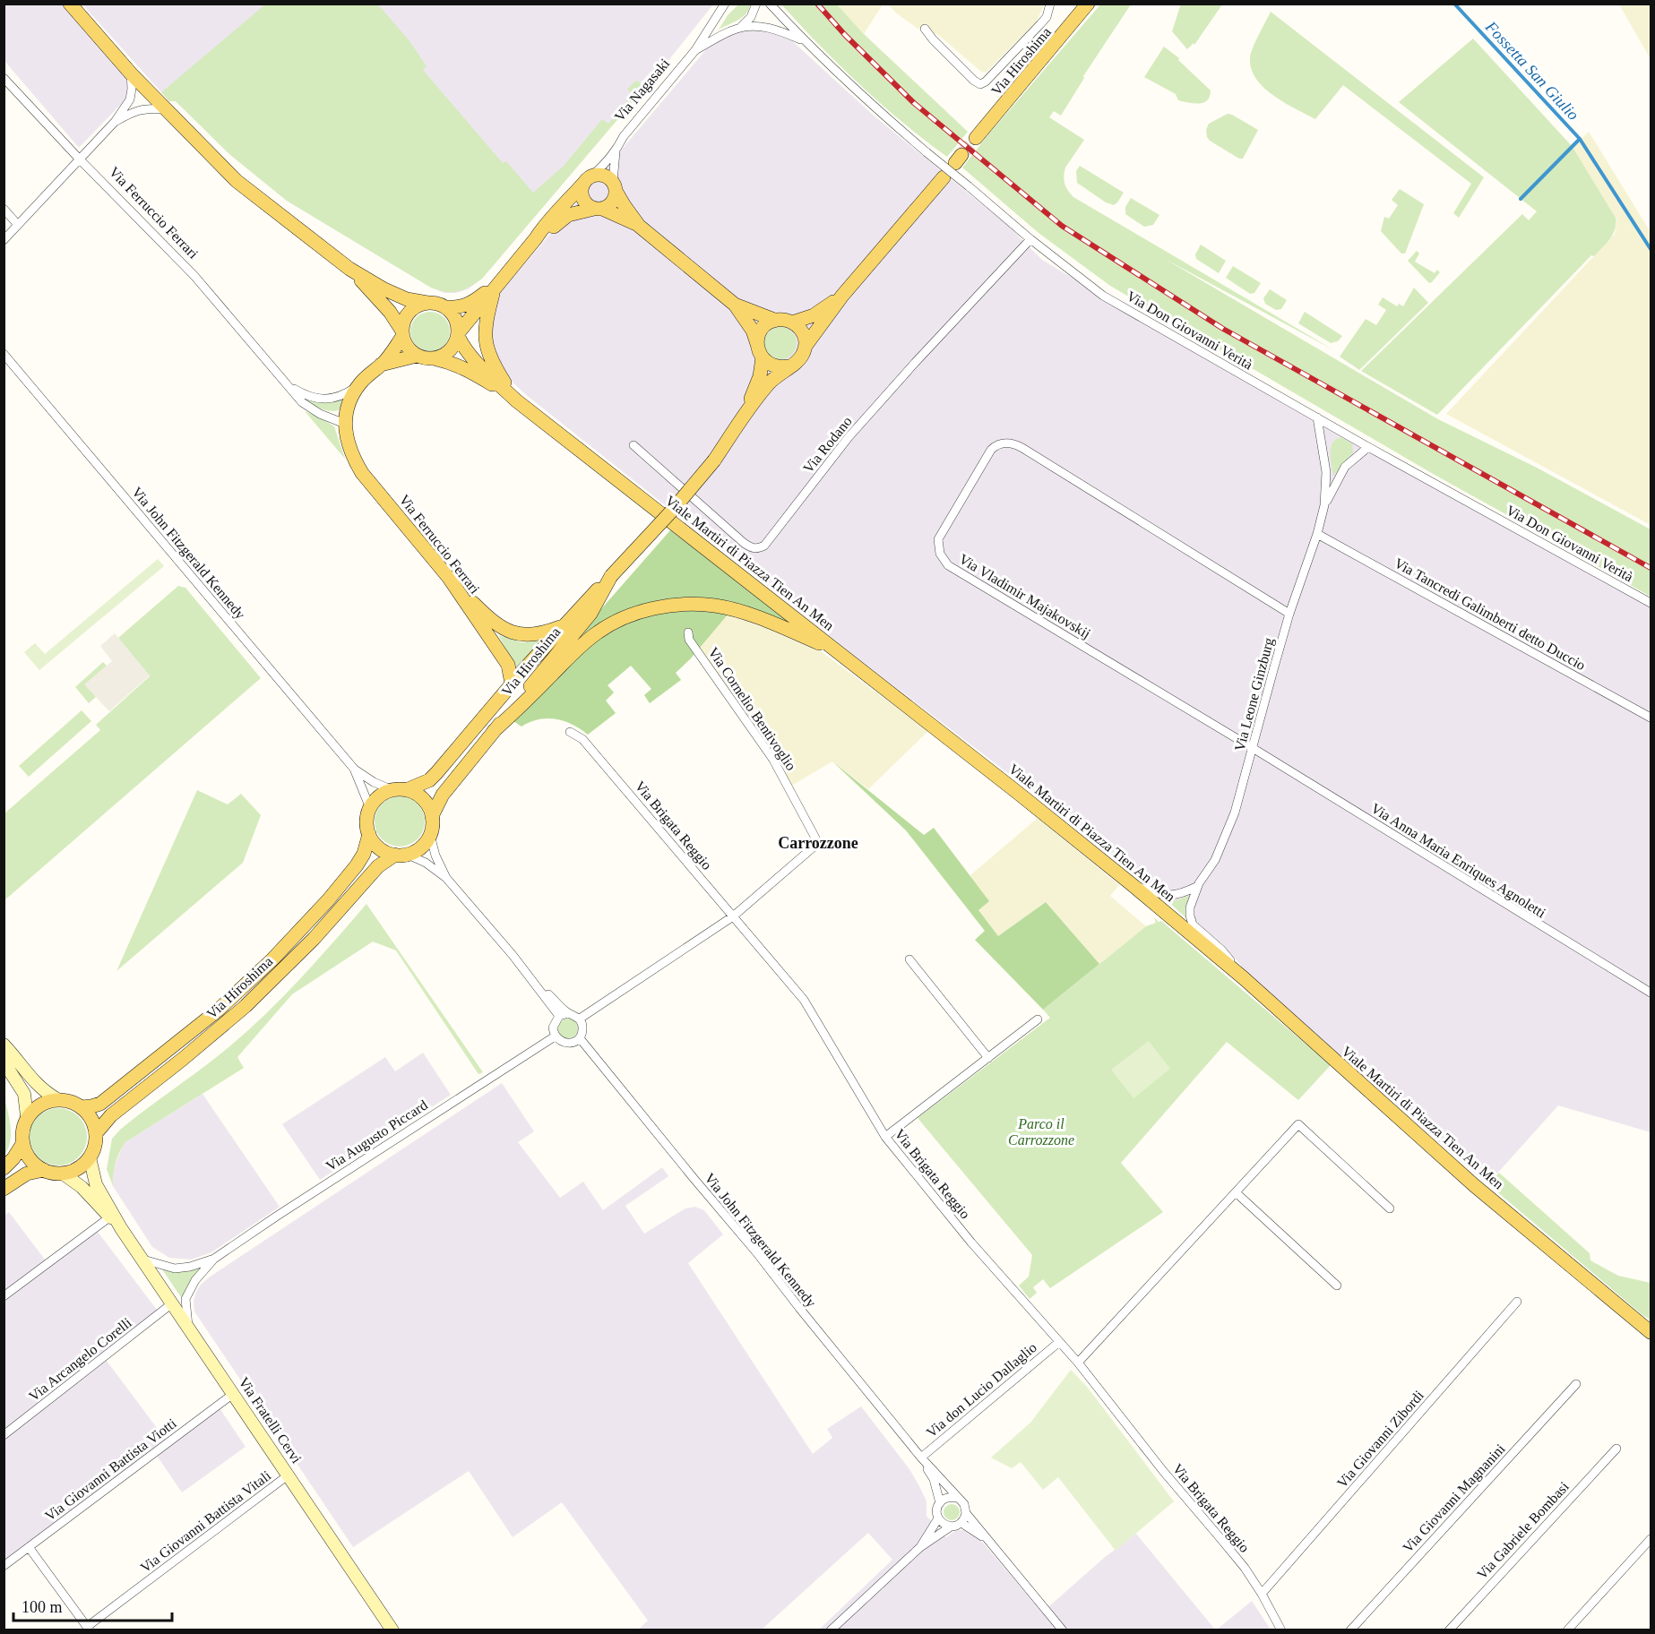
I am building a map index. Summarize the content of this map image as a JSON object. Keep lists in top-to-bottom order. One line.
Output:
{"streets":{"main road":["Via Hiroshima","Via Nagasaki","Via Ferruccio Ferrari","Viale Martiri di Piazza Tien An Men","Via Fratelli Cervi"],"street":["Via Don Giovanni Verità","Via Rodano","Via John Fitzgerald Kennedy","Via Vladimir Majakovskij","Via Tancredi Galimberti detto Duccio","Via Leone Ginzburg","Via Cornelio Bentivoglio","Via Brigata Reggio","Via Anna Maria Enriques Agnoletti","Via Augusto Piccard","Via Arcangelo Corelli","Via don Lucio Dallaglio","Via Giovanni Zibordi","Via Giovanni Battista Viotti","Via Giovanni Magnanini","Via Giovanni Battista Vitali","Via Gabriele Bombasi"]},"crossings":[["Via Hiroshima","Via Nagasaki"],["Via Hiroshima","Via Ferruccio Ferrari"],["Via Hiroshima","Via John Fitzgerald Kennedy"],["Via Hiroshima","Via Fratelli Cervi"],["Via Nagasaki","Via Don Giovanni Verità"],["Via Nagasaki","Viale Martiri di Piazza Tien An Men"],["Via Don Giovanni Verità","Via Rodano"],["Via Don Giovanni Verità","Via Leone Ginzburg"],["Via John Fitzgerald Kennedy","Via Augusto Piccard"],["Via John Fitzgerald Kennedy","Via don Lucio Dallaglio"],["Viale Martiri di Piazza Tien An Men","Via Leone Ginzburg"],["Via Vladimir Majakovskij","Via Leone Ginzburg"],["Via Vladimir Majakovskij","Via Anna Maria Enriques Agnoletti"],["Via Tancredi Galimberti detto Duccio","Via Leone Ginzburg"],["Via Leone Ginzburg","Via Anna Maria Enriques Agnoletti"],["Via Cornelio Bentivoglio","Via Brigata Reggio"],["Via Brigata Reggio","Via don Lucio Dallaglio"],["Via Brigata Reggio","Via Giovanni Zibordi"],["Via Augusto Piccard","Via Fratelli Cervi"],["Via Arcangelo Corelli","Via Fratelli Cervi"],["Via Fratelli Cervi","Via Giovanni Battista Viotti"],["Via Fratelli Cervi","Via Giovanni Battista Vitali"]],"districts":["Carrozzone"],"water":["Fossetta San Giulio"],"parks":["Parco il Carrozzone"],"scale_bar":"100 m"}
